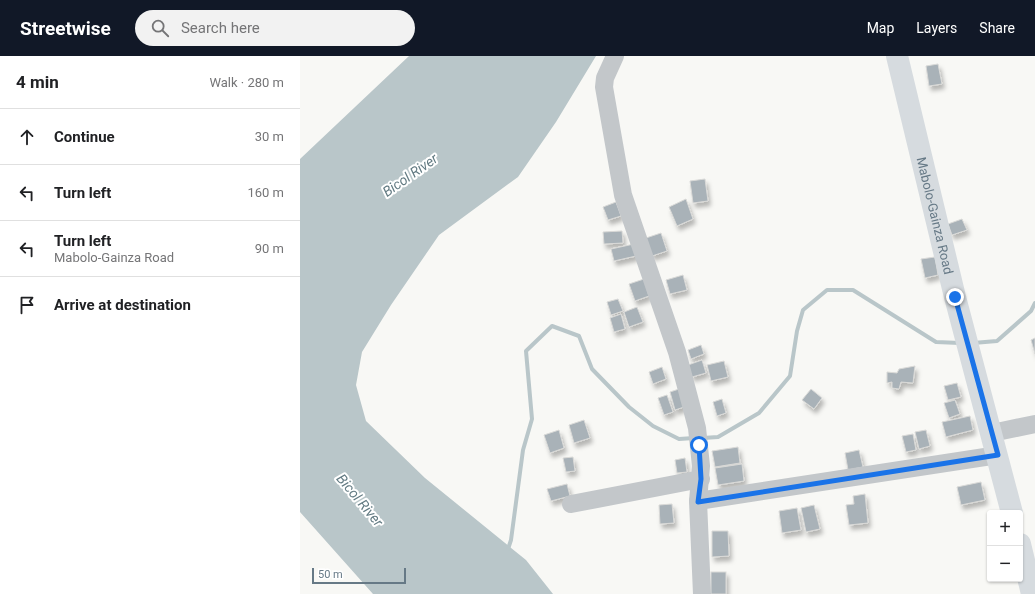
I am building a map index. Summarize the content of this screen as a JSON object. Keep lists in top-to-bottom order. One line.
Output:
{"streets":{"main road":["Mabolo-Gainza Road"]},"water":["Bicol River"],"scale_bar":"50 m","page":{"header":"Streetwise","search":"Search here","nav":["Map","Layers","Share"],"heading":["4 min","Walk · 280 m"],"list":[["Continue","30 m"],["Turn left","160 m"],["Turn left","Mabolo-Gainza Road","90 m"],"Arrive at destination"],"map_buttons":["+","−"],"scale":"50 m"}}
